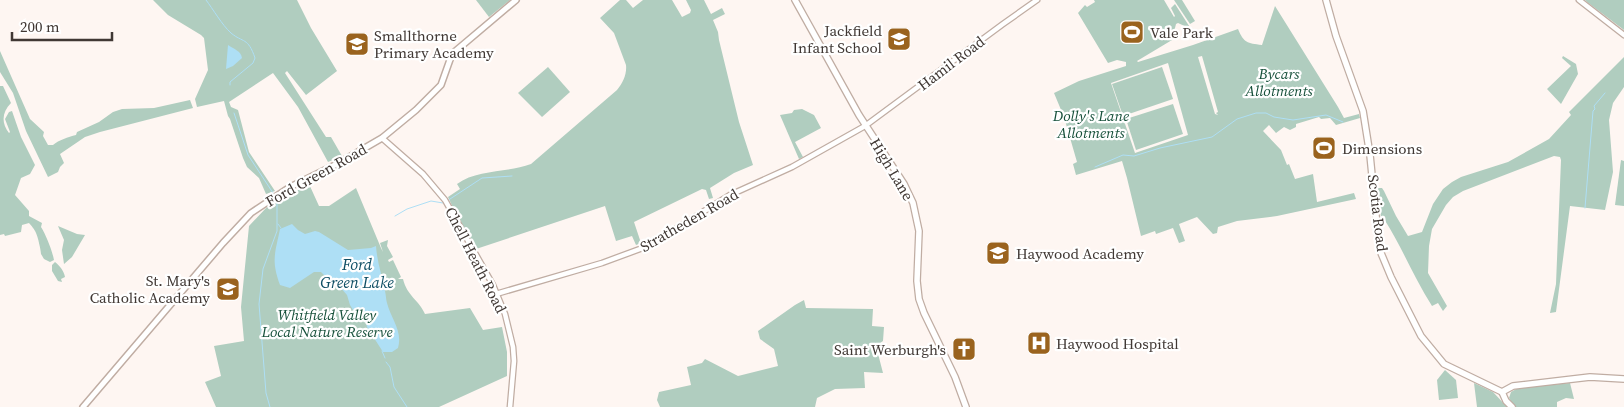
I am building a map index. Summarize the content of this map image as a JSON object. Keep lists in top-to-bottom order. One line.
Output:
{"streets":{"main road":["High Lane","Ford Green Road","Scotia Road"],"street":["Hamil Road","Stratheden Road","Chell Heath Road"]},"crossings":[["Hamil Road","High Lane"],["Hamil Road","Stratheden Road"],["Ford Green Road","Chell Heath Road"],["Stratheden Road","Chell Heath Road"]],"water":["Ford Green Lake"],"parks":["Bycars Allotments","Dolly's Lane Allotments","Whitfield Valley Local Nature Reserve"],"places":{"sports":["Vale Park","Dimensions"],"school or university":["Jackfield Infant School","Smallthorne Primary Academy","Haywood Academy","St. Mary's Catholic Academy"],"hospital":["Haywood Hospital"],"church":["Saint Werburgh's"]},"scale_bar":"200 m"}
